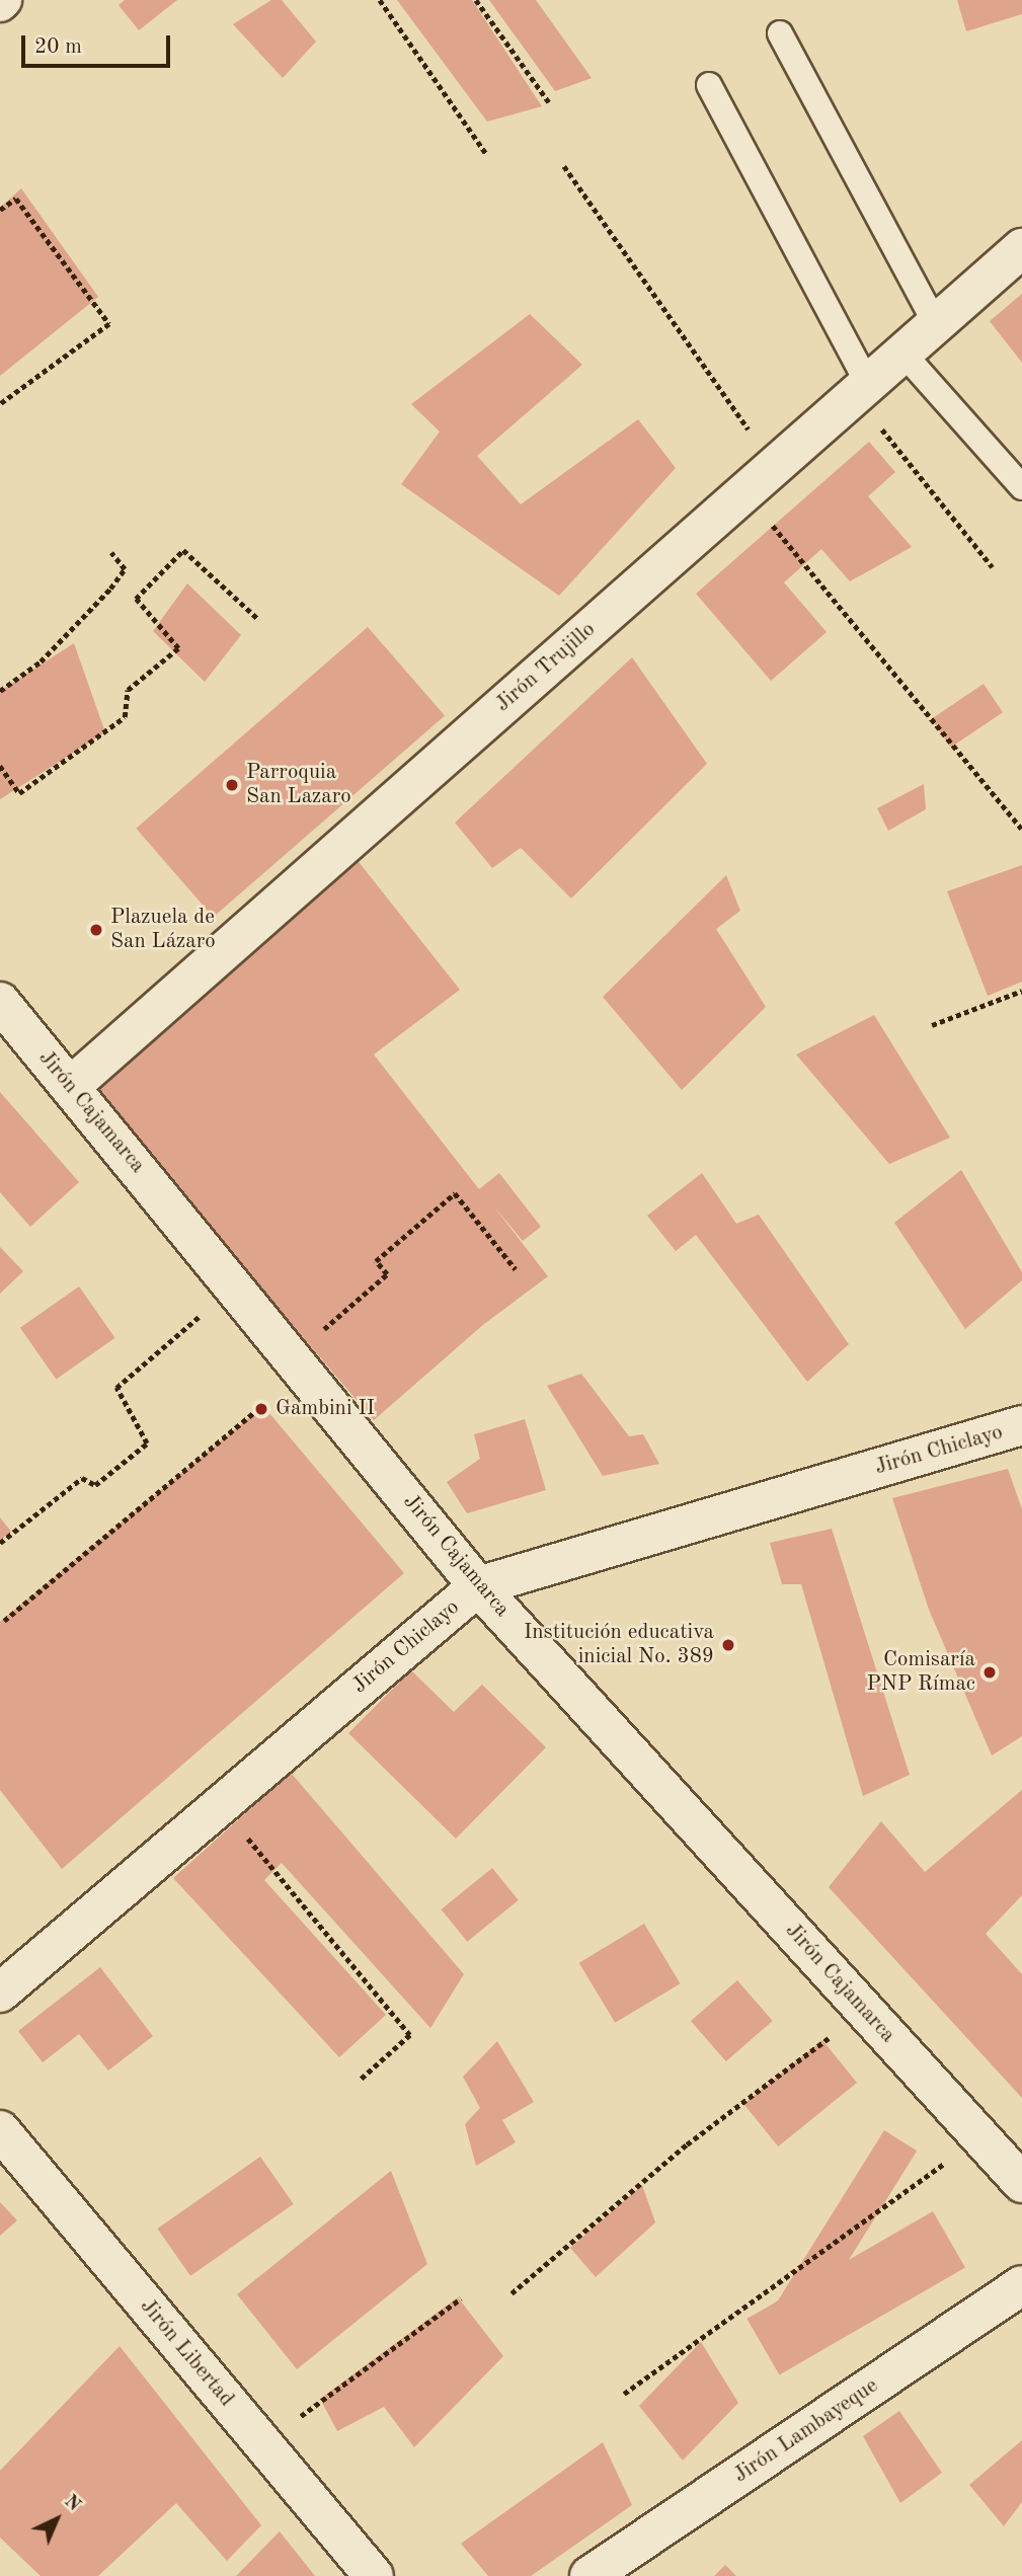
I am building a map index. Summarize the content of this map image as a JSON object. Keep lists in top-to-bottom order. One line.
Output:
{"streets":{"street":["Jirón Trujillo","Jirón Cajamarca","Jirón Chiclayo","Jirón Libertad","Jirón Lambayeque"]},"crossings":[["Jirón Trujillo","Jirón Cajamarca"],["Jirón Cajamarca","Jirón Chiclayo"]],"places":["Parroquia San Lazaro","Plazuela de San Lázaro","Gambini II","Institución educativa inicial No. 389","Comisaría PNP Rímac"],"scale_bar":"20 m","north":"top right"}
